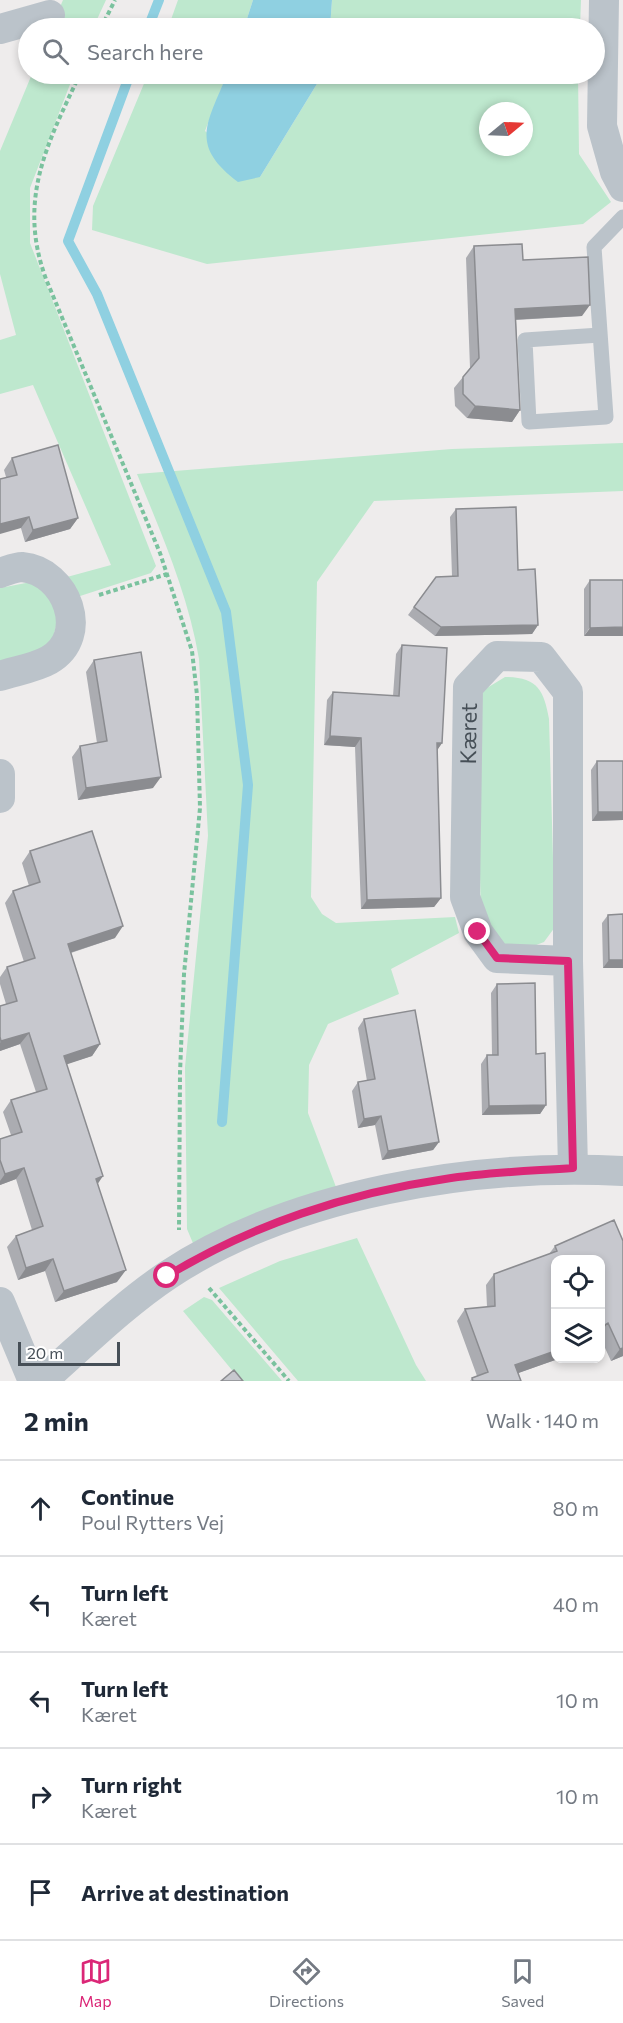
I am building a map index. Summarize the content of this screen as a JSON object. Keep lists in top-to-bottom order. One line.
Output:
{"streets":{"street":["Kæret"]},"scale_bar":"20 m","north":"right","page":{"search":"Search here","scale":"20 m","heading":["2 min","Walk · 140 m"],"list":[["Continue","Poul Rytters Vej","80 m"],["Turn left","Kæret","40 m"],["Turn left","Kæret","10 m"],["Turn right","Kæret","10 m"],"Arrive at destination"],"nav":["Map","Directions","Saved"]}}
